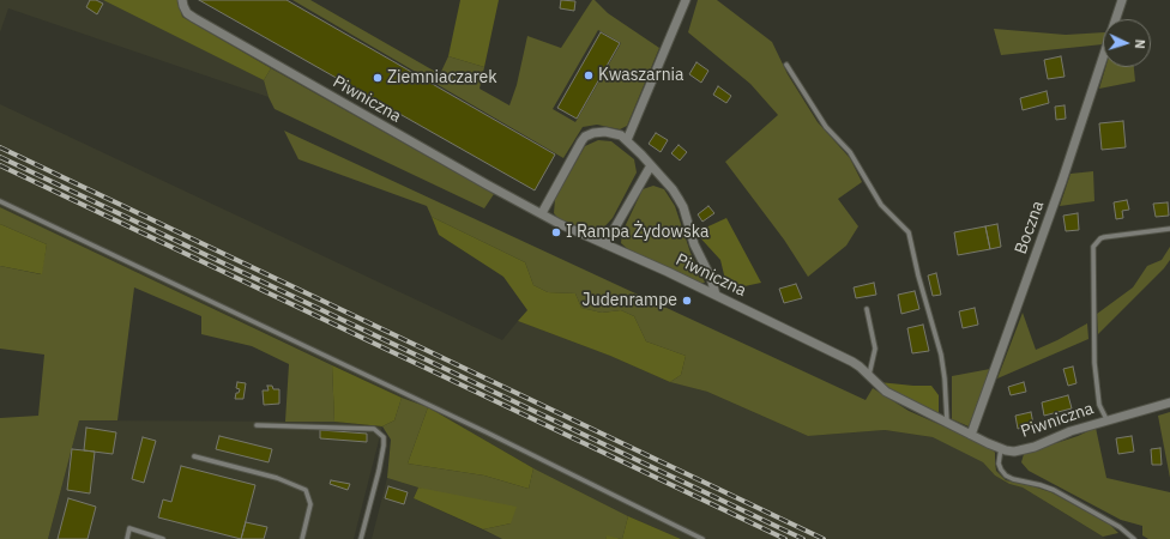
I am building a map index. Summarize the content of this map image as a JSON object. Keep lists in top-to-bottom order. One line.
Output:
{"streets":{"street":["Piwniczna","Boczna"]},"crossings":[["Piwniczna","Boczna"]],"places":["Kwaszarnia","Ziemniaczarek","I Rampa Żydowska","Judenrampe"],"north":"right"}
